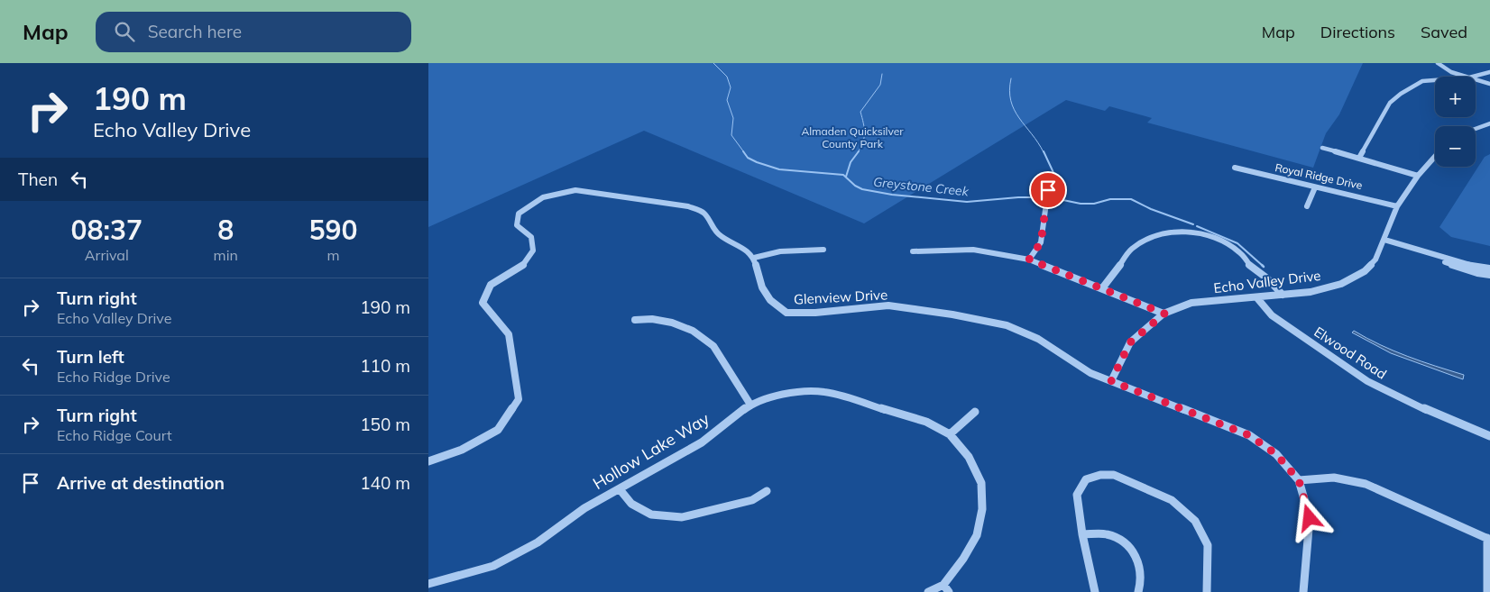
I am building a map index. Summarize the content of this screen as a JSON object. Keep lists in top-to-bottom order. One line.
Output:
{"streets":{"street":["Royal Ridge Drive","Echo Valley Drive","Glenview Drive","Elwood Road","Hollow Lake Way"]},"crossings":[["Royal Ridge Drive","Echo Valley Drive"],["Echo Valley Drive","Glenview Drive"],["Echo Valley Drive","Elwood Road"]],"water":["Greystone Creek"],"parks":["Almaden Quicksilver County Park"],"page":{"header":"Map","search":"Search here","nav":["Map","Directions","Saved"],"turn":["190 m","Echo Valley Drive"],"map_buttons":["+","−"],"then":"Then","eta":["08:37","Arrival","8","min","590","m"],"list":[{"name":"Turn right","note":"Echo Valley Drive","value":"190 m"},{"name":"Turn left","note":"Echo Ridge Drive","value":"110 m"},{"name":"Turn right","note":"Echo Ridge Court","value":"150 m"},{"name":"Arrive at destination","value":"140 m"}]}}
